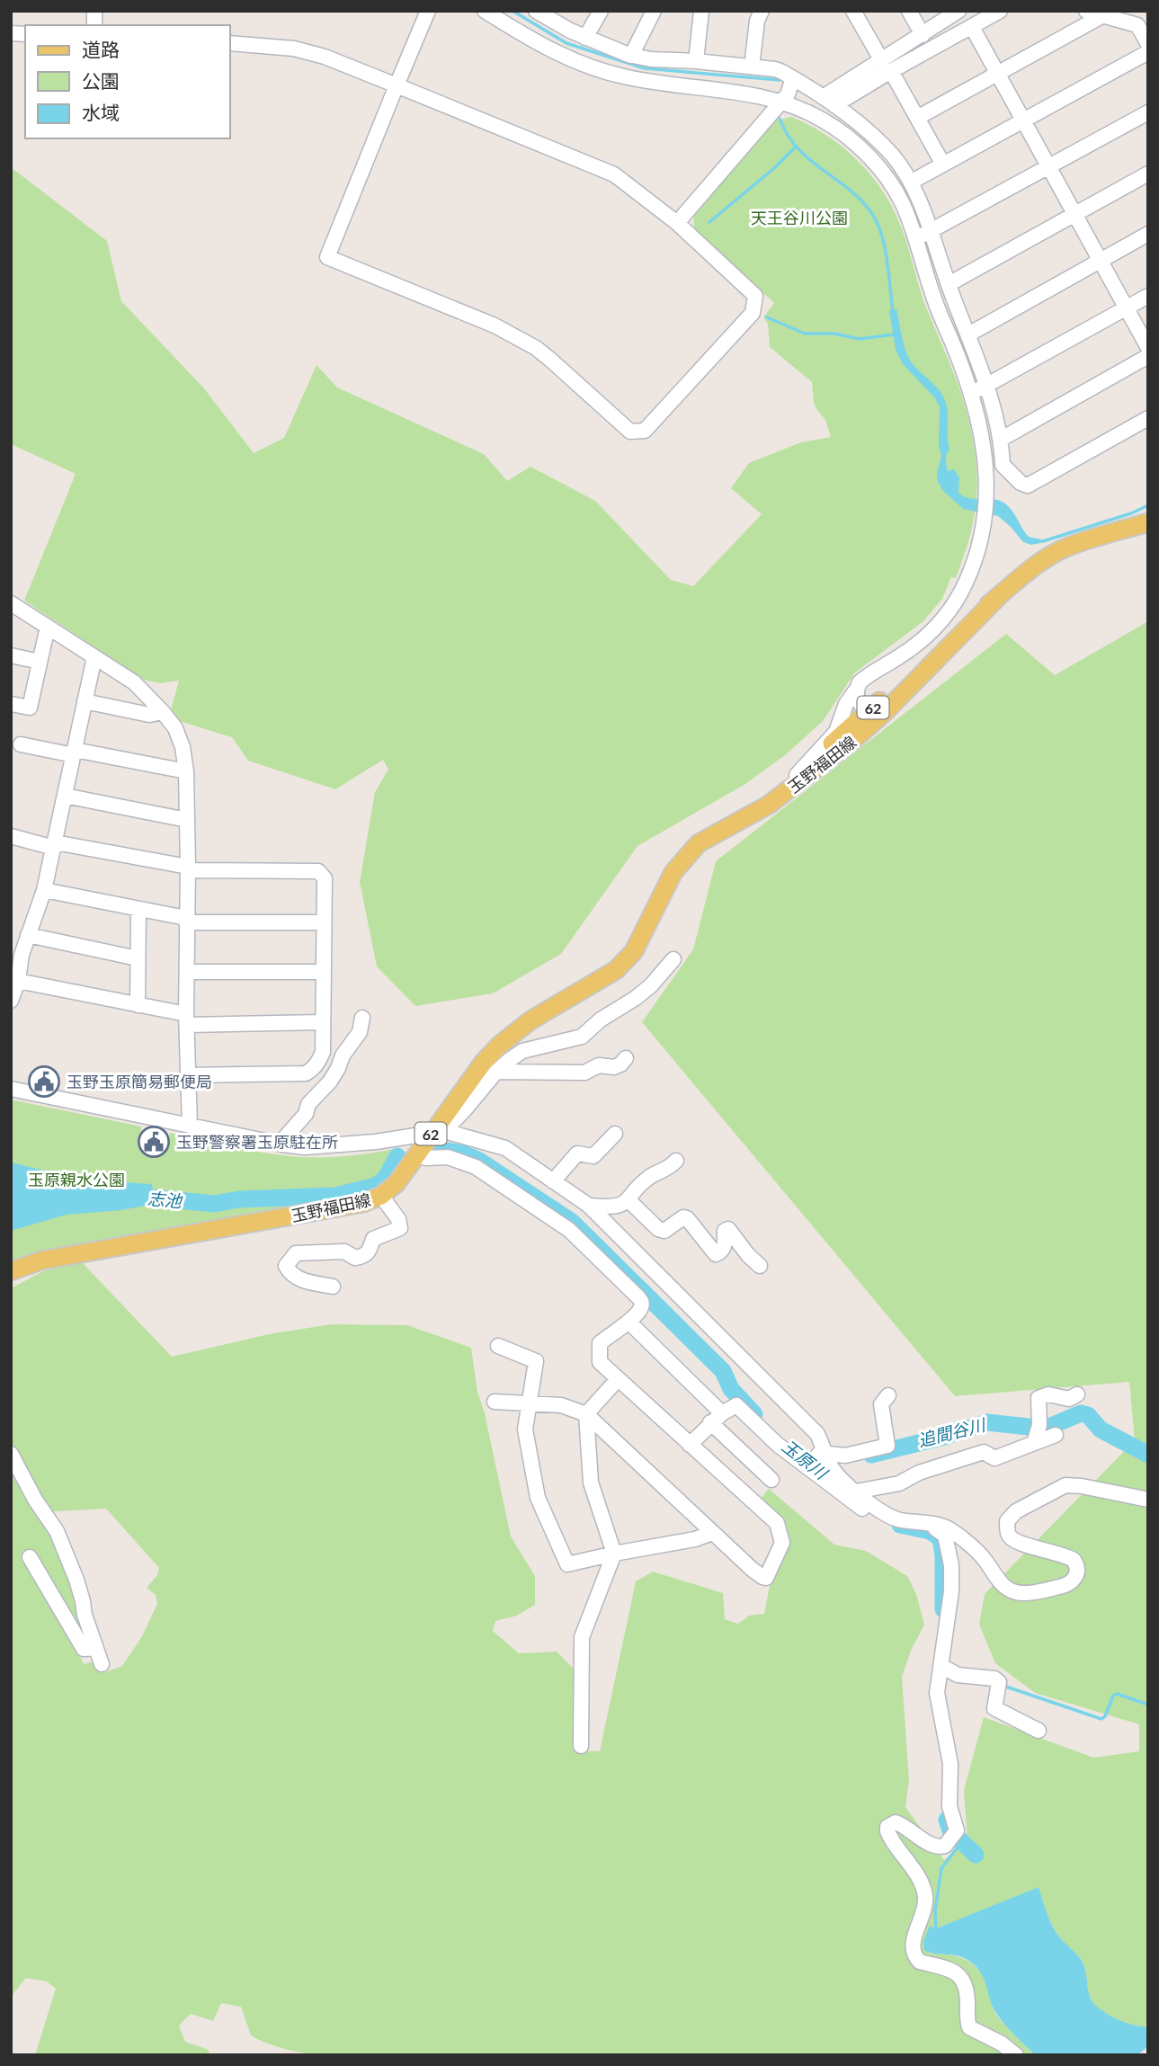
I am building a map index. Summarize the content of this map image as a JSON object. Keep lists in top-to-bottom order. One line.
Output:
{"streets":{"main road":["62","玉野福田線"]},"water":["志池","追間谷川","玉原川"],"parks":["天王谷川公園","玉原親水公園"],"places":{"public building":["玉野玉原簡易郵便局","玉野警察署玉原駐在所"]},"legend":["道路","公園","水域"]}
